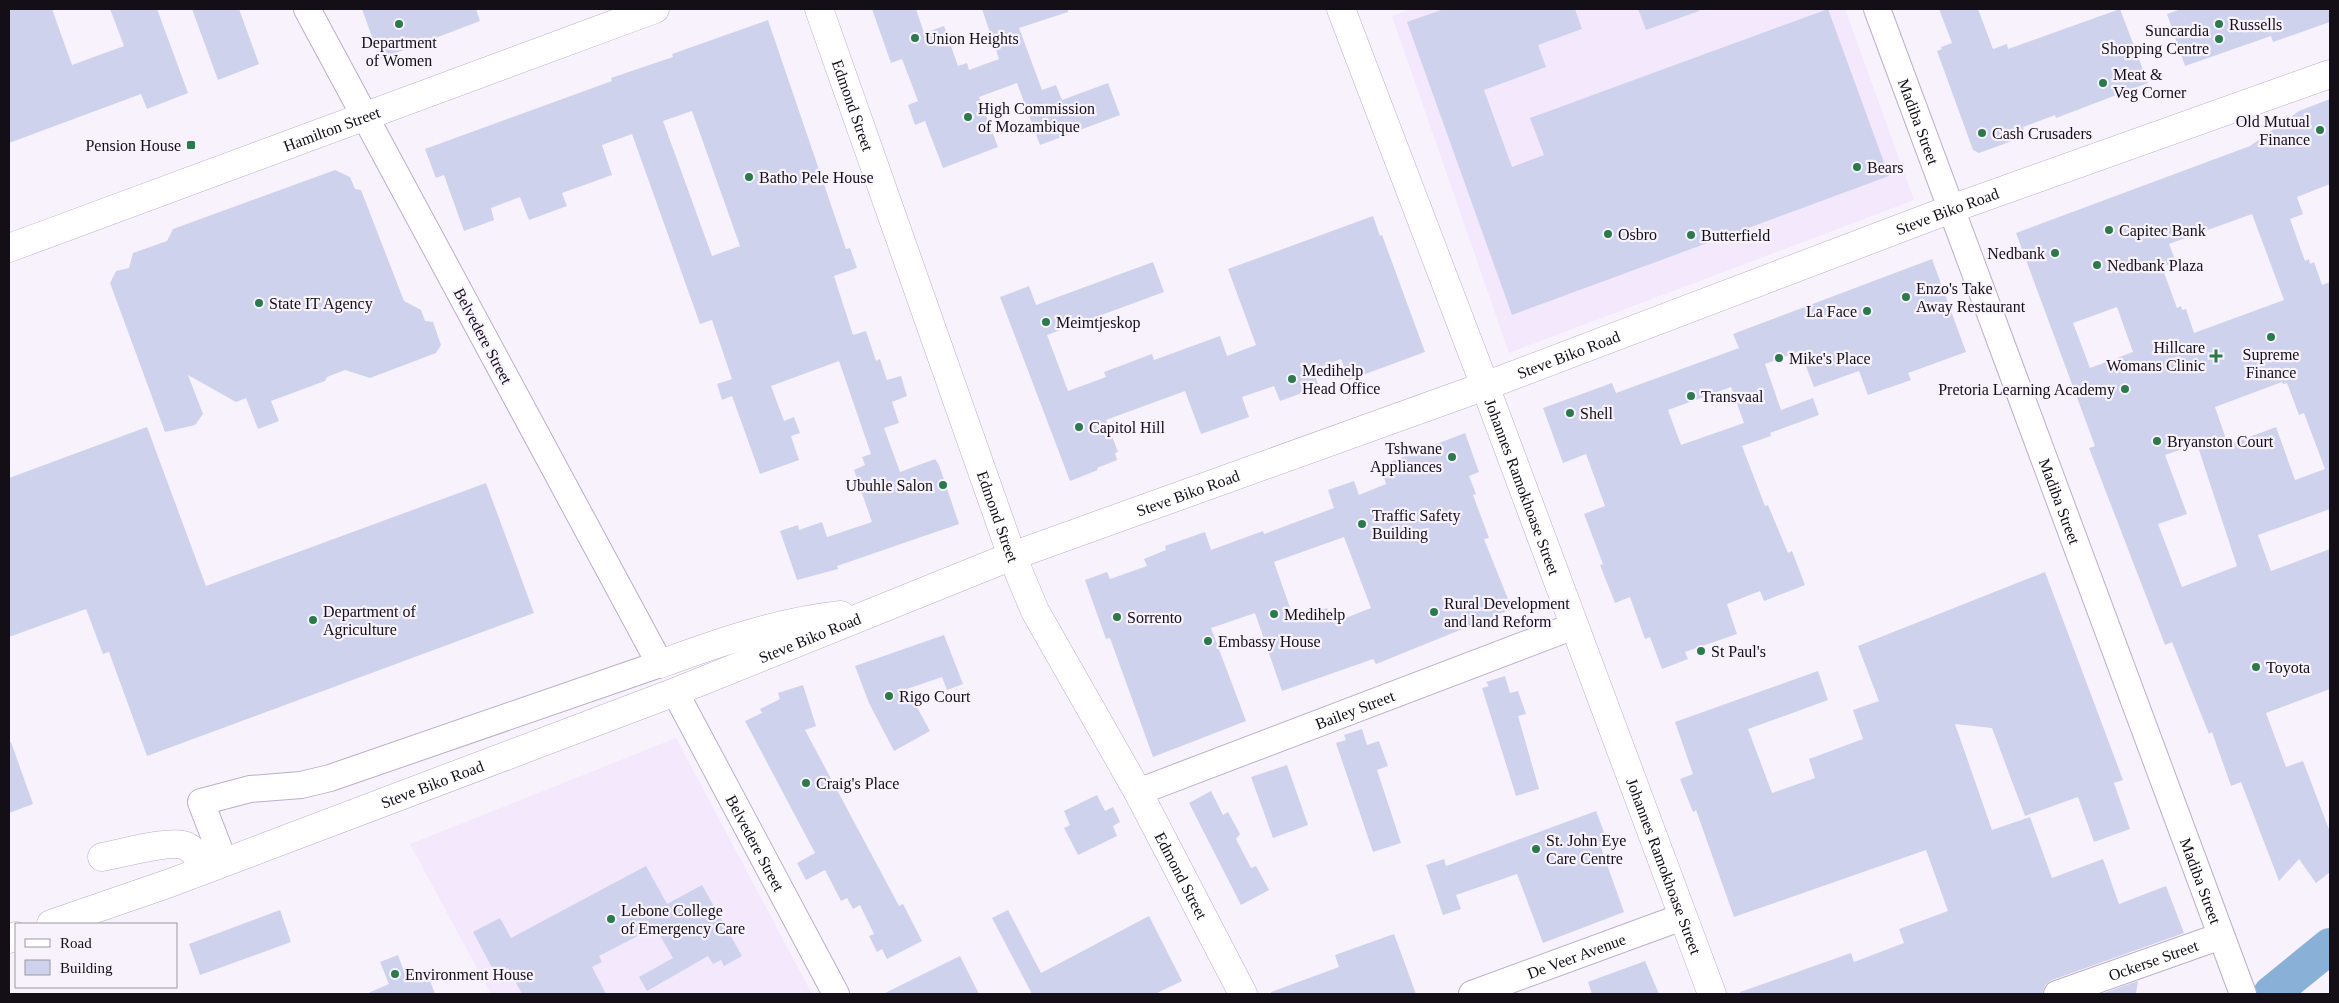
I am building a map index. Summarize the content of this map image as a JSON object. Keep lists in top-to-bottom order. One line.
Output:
{"streets":{"main road":["Edmond Street","Hamilton Street","Steve Biko Road","Johannes Ramokhoase Street"],"street":["Madiba Street","Belvedere Street","Bailey Street","De Veer Avenue","Ockerse Street"]},"crossings":[["Edmond Street","Steve Biko Road"],["Edmond Street","Bailey Street"],["Madiba Street","Steve Biko Road"],["Madiba Street","Ockerse Street"],["Hamilton Street","Belvedere Street"],["Steve Biko Road","Belvedere Street"],["Steve Biko Road","Johannes Ramokhoase Street"],["Johannes Ramokhoase Street","Bailey Street"],["Johannes Ramokhoase Street","De Veer Avenue"]],"places":{"other":["Department of Women","Russells","Union Heights","Suncardia Shopping Centre","Meat & Veg Corner","High Commission of Mozambique","Old Mutual Finance","Cash Crusaders","Bears","Batho Pele House","Capitec Bank","Osbro","Butterfield","Nedbank","Nedbank Plaza","Enzo's Take Away Restaurant","State IT Agency","La Face","Meimtjeskop","Supreme Finance","Mike's Place","Medihelp Head Office","Pretoria Learning Academy","Transvaal","Shell","Capitol Hill","Bryanston Court","Tshwane Appliances","Ubuhle Salon","Traffic Safety Building","Rural Development and land Reform","Medihelp","Sorrento","Department of Agriculture","Embassy House","St Paul's","Toyota","Rigo Court","Craig's Place","St. John Eye Care Centre","Lebone College of Emergency Care","Environment House"],"transit":["Pension House"],"health":["Hillcare Womans Clinic"]},"legend":["Road","Building"]}
